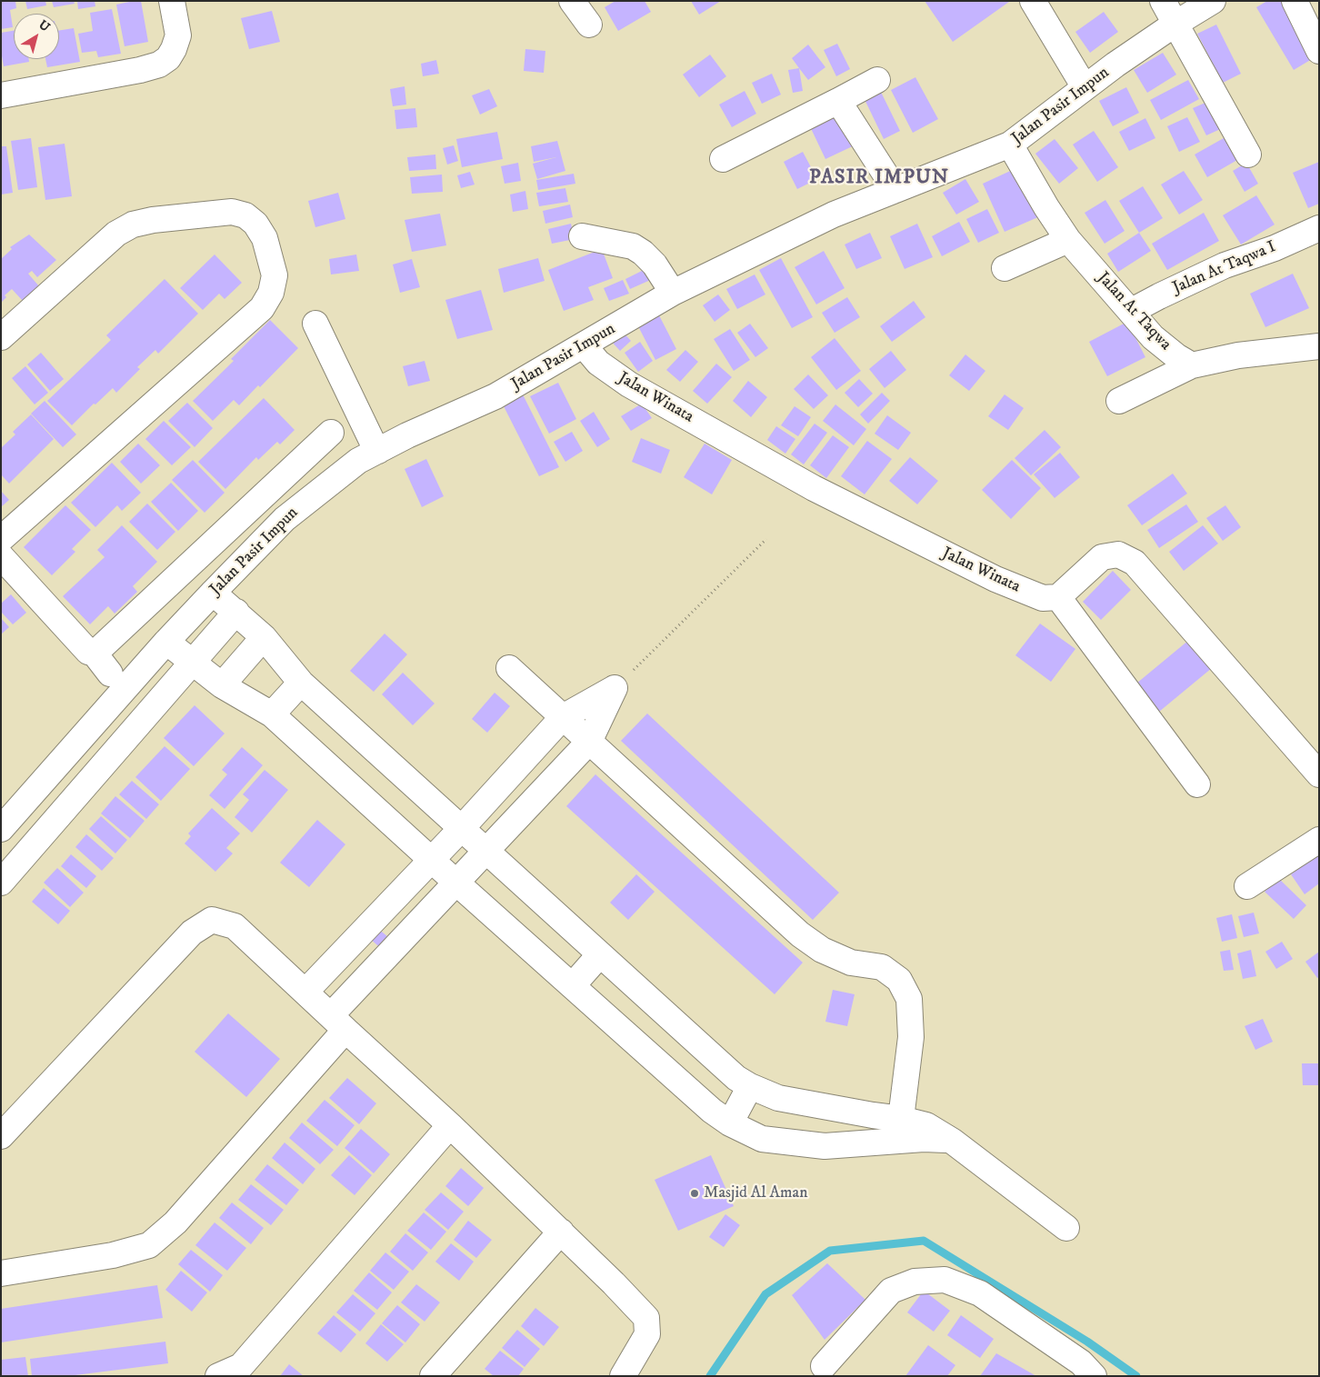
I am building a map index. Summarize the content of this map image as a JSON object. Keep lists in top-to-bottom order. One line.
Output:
{"streets":{"street":["Jalan Pasir Impun","Jalan At Taqwa I","Jalan At Taqwa","Jalan Winata"]},"crossings":[["Jalan Pasir Impun","Jalan At Taqwa"],["Jalan Pasir Impun","Jalan Winata"],["Jalan At Taqwa I","Jalan At Taqwa"]],"districts":["PASIR IMPUN"],"places":["Masjid Al Aman"],"north":"top right"}
